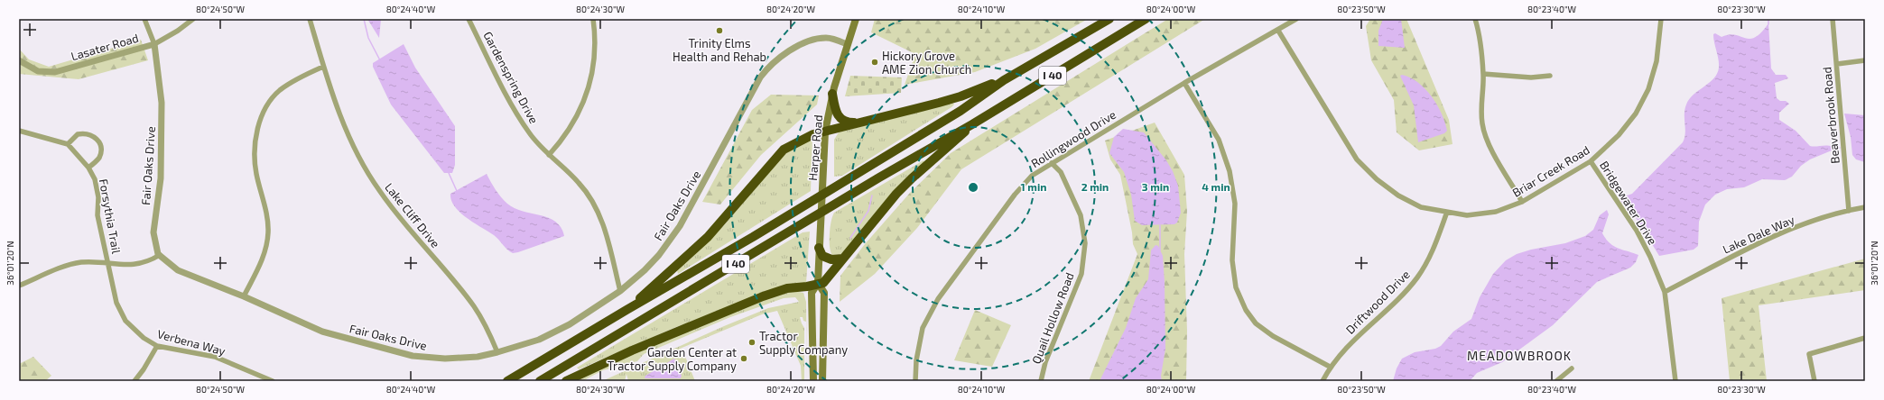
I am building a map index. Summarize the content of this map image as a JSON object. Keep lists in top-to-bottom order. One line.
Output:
{"streets":{"highway":["I 40"],"main road":["Harper Road"],"street":["Lasater Road","Gardenspring Drive","Beaverbrook Road","Rollingwood Drive","Fair Oaks Drive","Briar Creek Road","Bridgewater Drive","Lake Cliff Drive","Forsythia Trail","Lake Dale Way","Driftwood Drive","Quail Hollow Road","Verbena Way"]},"crossings":[["Lasater Road","Fair Oaks Drive"],["Gardenspring Drive","Fair Oaks Drive"],["Beaverbrook Road","Lake Dale Way"],["Rollingwood Drive","Briar Creek Road"],["Rollingwood Drive","Quail Hollow Road"],["Harper Road","Fair Oaks Drive"],["Fair Oaks Drive","Lake Cliff Drive"],["Briar Creek Road","Bridgewater Drive"],["Briar Creek Road","Driftwood Drive"],["Bridgewater Drive","Lake Dale Way"],["Forsythia Trail","Verbena Way"]],"districts":["MEADOWBROOK"],"places":["Trinity Elms Health and Rehab","Hickory Grove AME Zion Church","Tractor Supply Company","Garden Center at Tractor Supply Company"],"coordinates":["80°24'50\"W","80°24'40\"W","80°24'30\"W","80°24'20\"W","80°24'10\"W","80°24'00\"W","80°23'50\"W","80°23'40\"W","80°23'30\"W","36°01'20\"N"],"rings":["1 min","2 min","3 min","4 min"]}
